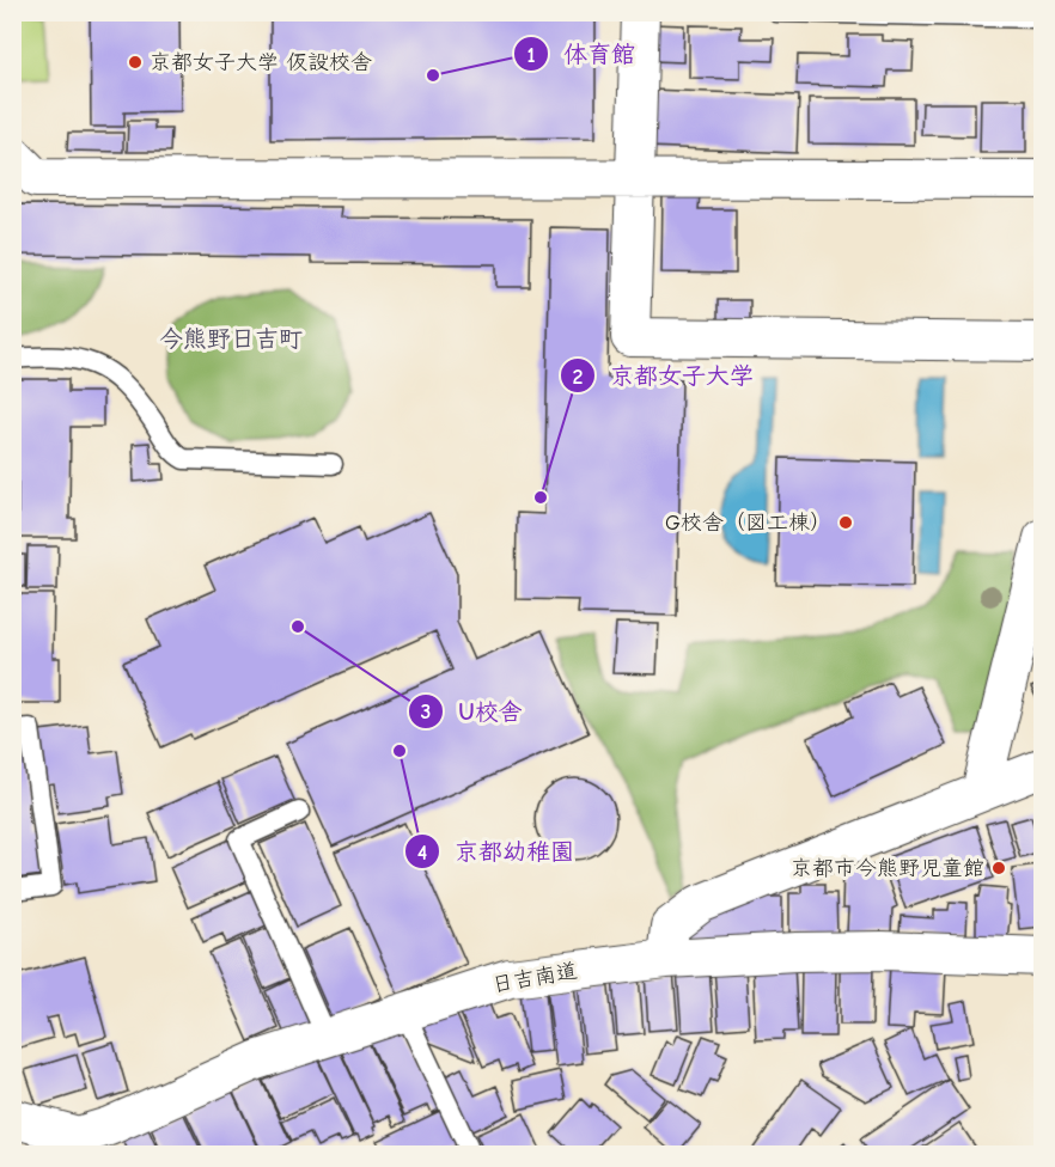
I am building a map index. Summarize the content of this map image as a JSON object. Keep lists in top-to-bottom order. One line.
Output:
{"streets":{"street":["日吉南道"]},"districts":["今熊野日吉町"],"places":["京都女子大学 仮設校舎","体育館","京都女子大学","G校舎（図工棟）","U校舎","京都幼稚園","京都市今熊野児童館"]}
